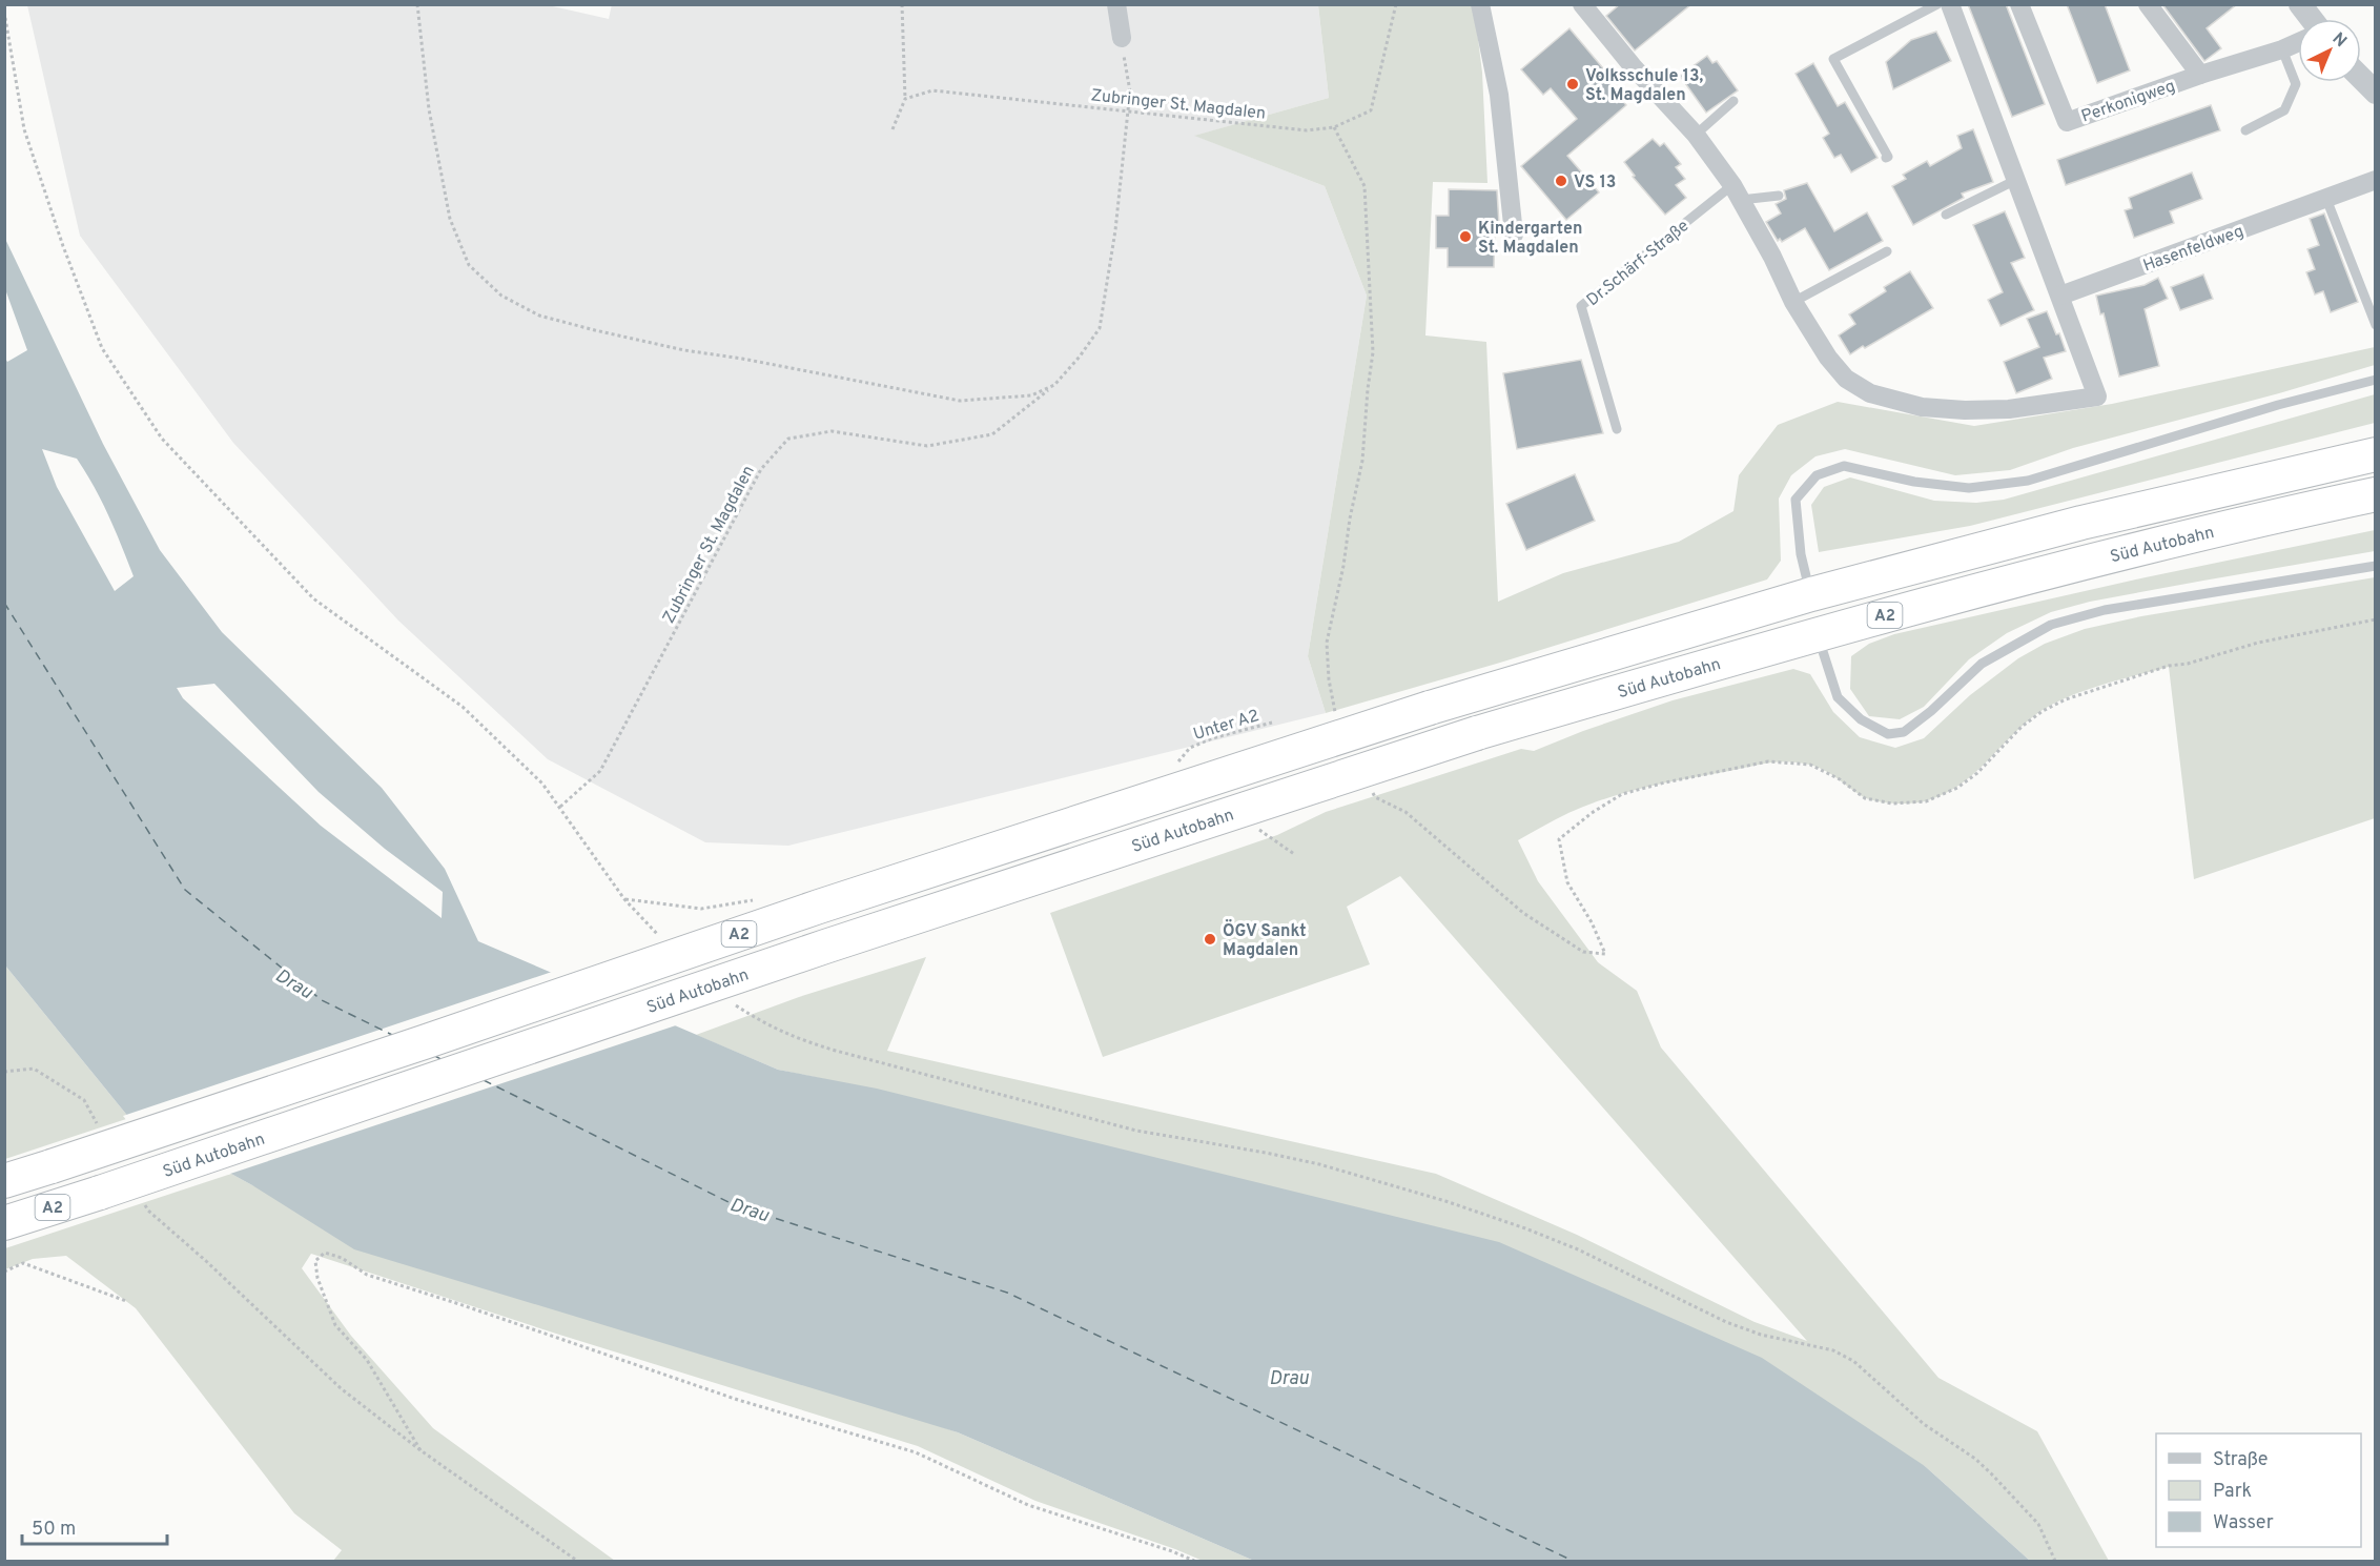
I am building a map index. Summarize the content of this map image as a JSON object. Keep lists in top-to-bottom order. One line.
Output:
{"streets":{"highway":["Süd Autobahn","A2"],"street":["Perkonigweg","Hasenfeldweg"],"lane":["Dr.Schärf-Straße"],"path":["Zubringer St. Magdalen","Unter A2"]},"water":["Drau"],"places":["Volksschule 13, St. Magdalen","VS 13","Kindergarten St. Magdalen","ÖGV Sankt Magdalen"],"legend":["Straße","Park","Wasser"],"scale_bar":"50 m","north":"top right"}
